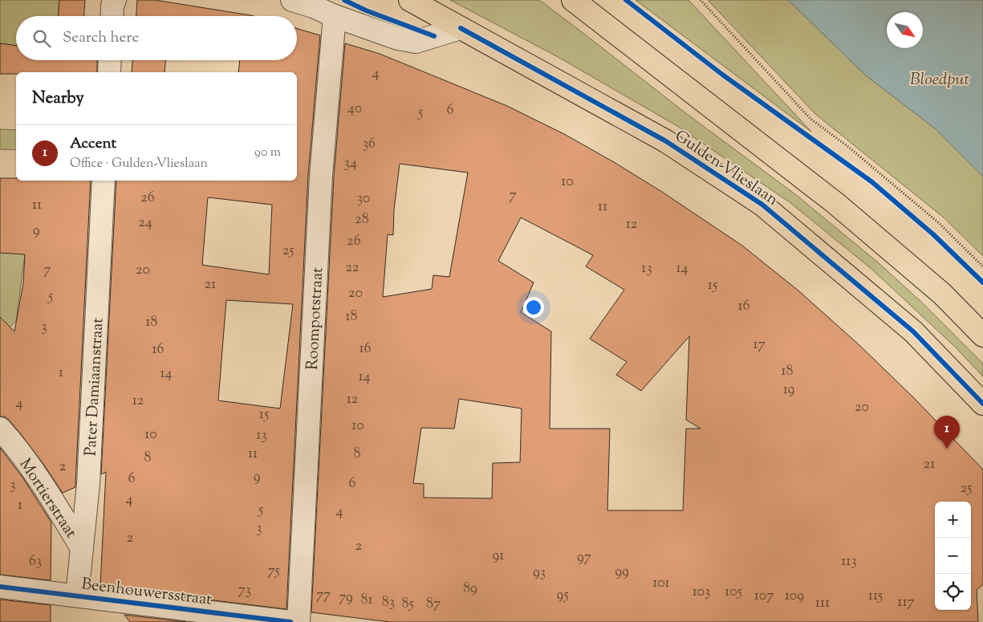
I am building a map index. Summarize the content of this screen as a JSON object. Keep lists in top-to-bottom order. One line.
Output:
{"streets":{"main road":["Gulden-Vlieslaan"],"street":["Roompotstraat","Pater Damiaanstraat","Mortierstraat","Beenhouwersstraat"]},"crossings":[["Pater Damiaanstraat","Mortierstraat"],["Pater Damiaanstraat","Beenhouwersstraat"]],"water":["Bloedput"],"house_numbers":["4","40","6","5","36","34","10","7","26","30","11","11","28","24","12","9","26","25","22","13","14","7","20","21","15","20","5","16","18","18","3","17","16","16","18","1","14","14","19","12","12","4","20","15","10","10","13","11","8","8","21","2","9","6","6","3","25","4","1","5","4","3","2","2","91","97","63","113","75","99","93","101","89","73","103","105","77","95","107","109","115","79","81","83","117","111","85","87"],"north":"bottom right","page":{"search":"Search here","heading":"Nearby","list":[{"mark":"1","name":"Accent","note":"Office · Gulden-Vlieslaan","value":"90 m"}],"pins":"1","map_buttons":["+","−"]}}
